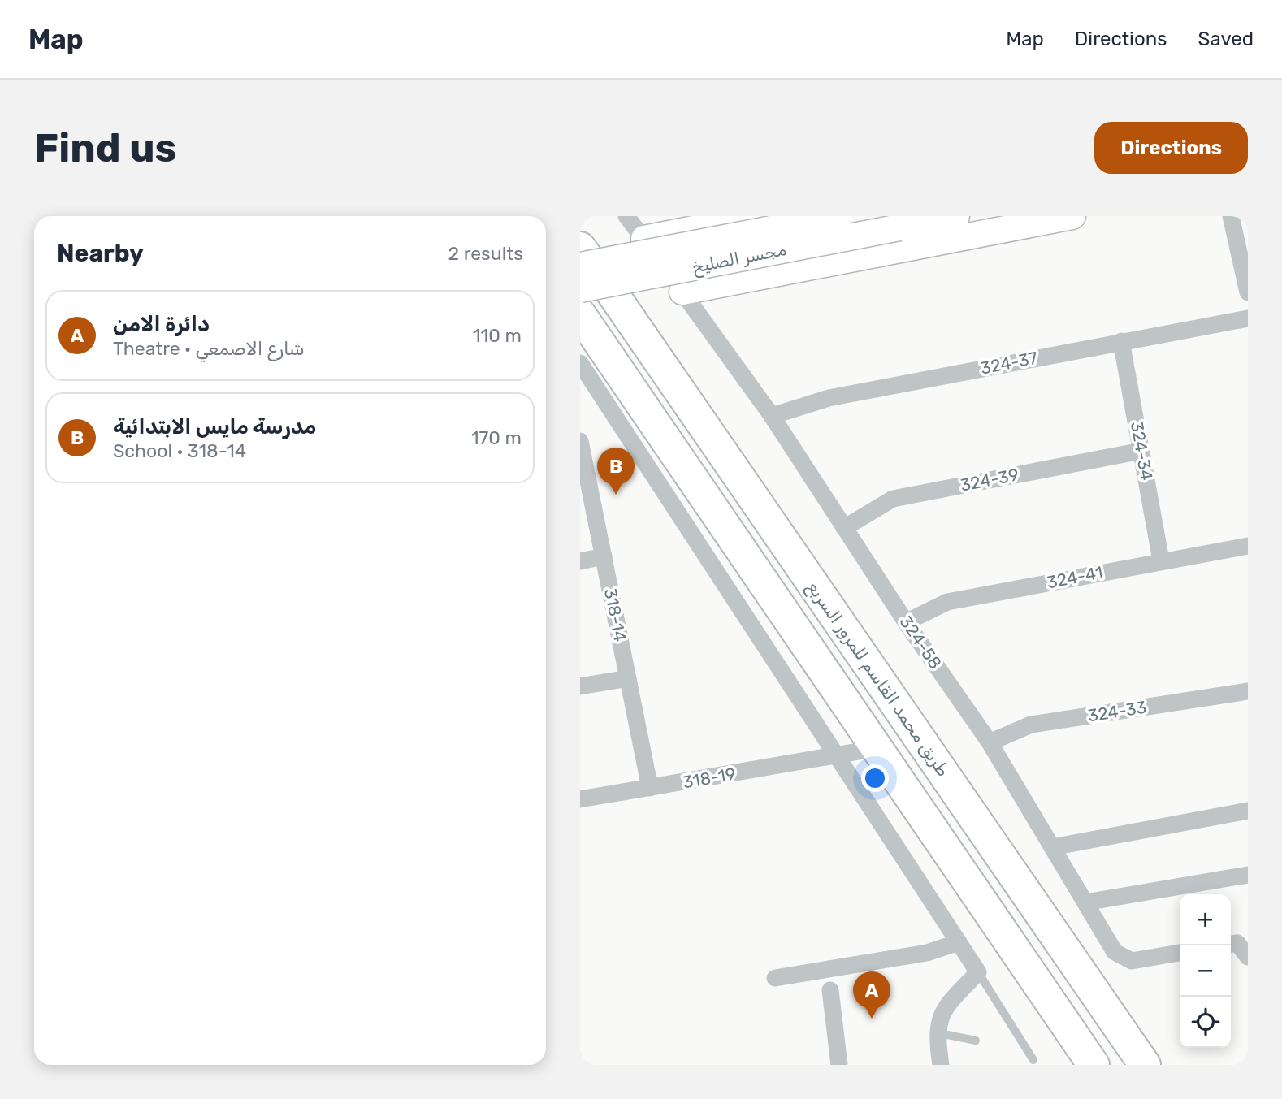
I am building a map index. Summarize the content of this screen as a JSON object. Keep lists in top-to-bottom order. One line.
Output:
{"streets":{"highway":["طريق محمد القاسم للمرور السريع"],"street":["مجسر الصليخ","324-37","324-34","324-39","324-41","318-14","324-58","324-33","318-19"]},"crossings":[["324-37","324-34"],["324-37","324-58"],["324-34","324-39"],["324-34","324-41"],["324-39","324-58"],["324-41","324-58"],["318-14","318-19"],["324-58","324-33"]],"page":{"header":"Map","nav":["Map","Directions","Saved"],"buttons":"Directions","title":"Find us","heading":["Nearby","2 results"],"list":[{"mark":"A","name":"دائرة الامن","note":"Theatre · شارع الاصمعي","value":"110 m"},{"mark":"B","name":"مدرسة مايس الابتدائية","note":"School · 318-14","value":"170 m"}],"pins":["B","A"],"map_buttons":["+","−"]}}
